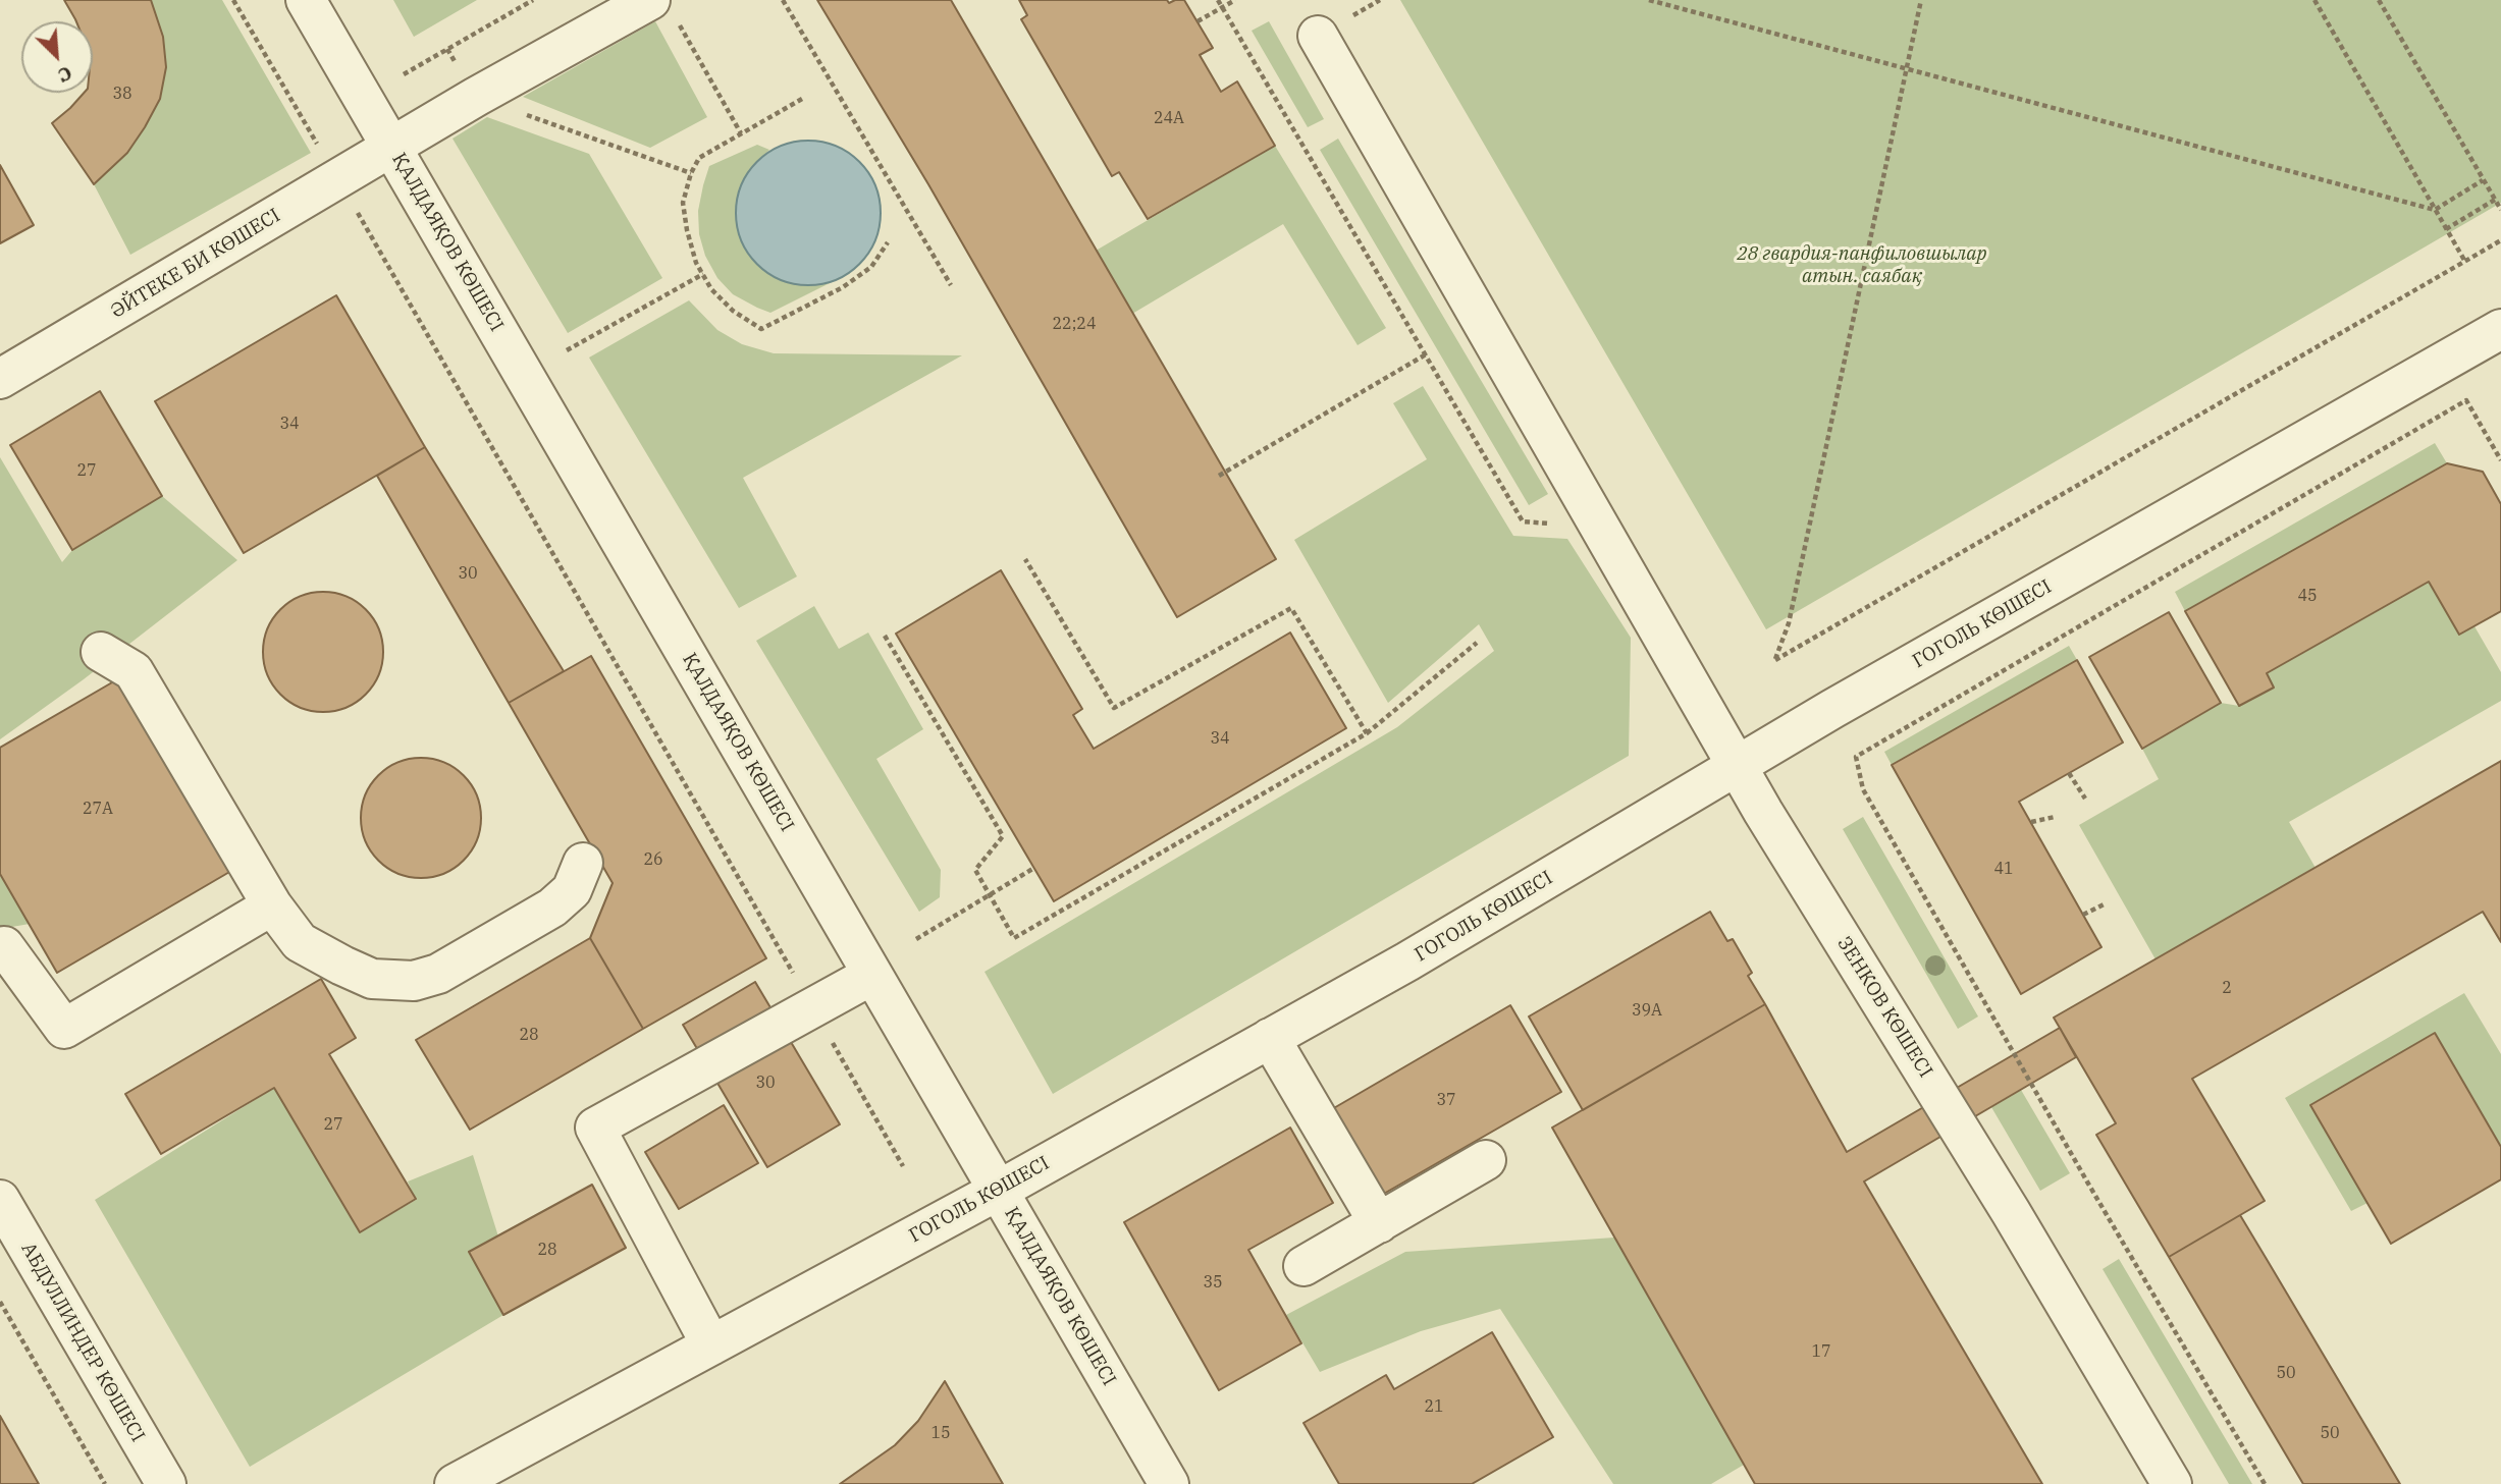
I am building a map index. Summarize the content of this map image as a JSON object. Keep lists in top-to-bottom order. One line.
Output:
{"streets":{"street":["ҚАЛДАЯҚОВ КӨШЕСІ","ӘЙТЕКЕ БИ КӨШЕСІ","ГОГОЛЬ КӨШЕСІ","ЗЕНКОВ КӨШЕСІ","АБДУЛЛИНДЕР КӨШЕСІ"]},"crossings":[["ҚАЛДАЯҚОВ КӨШЕСІ","ӘЙТЕКЕ БИ КӨШЕСІ"],["ҚАЛДАЯҚОВ КӨШЕСІ","ГОГОЛЬ КӨШЕСІ"],["ГОГОЛЬ КӨШЕСІ","ЗЕНКОВ КӨШЕСІ"]],"parks":["28 гвардия-панфиловшылар атын. саябақ"],"house_numbers":["38","24А","22;24","34","27","30","45","34","27А","26","41","2","39А","28","30","37","27","28","35","17","50","21","15","50"],"north":"bottom right"}
